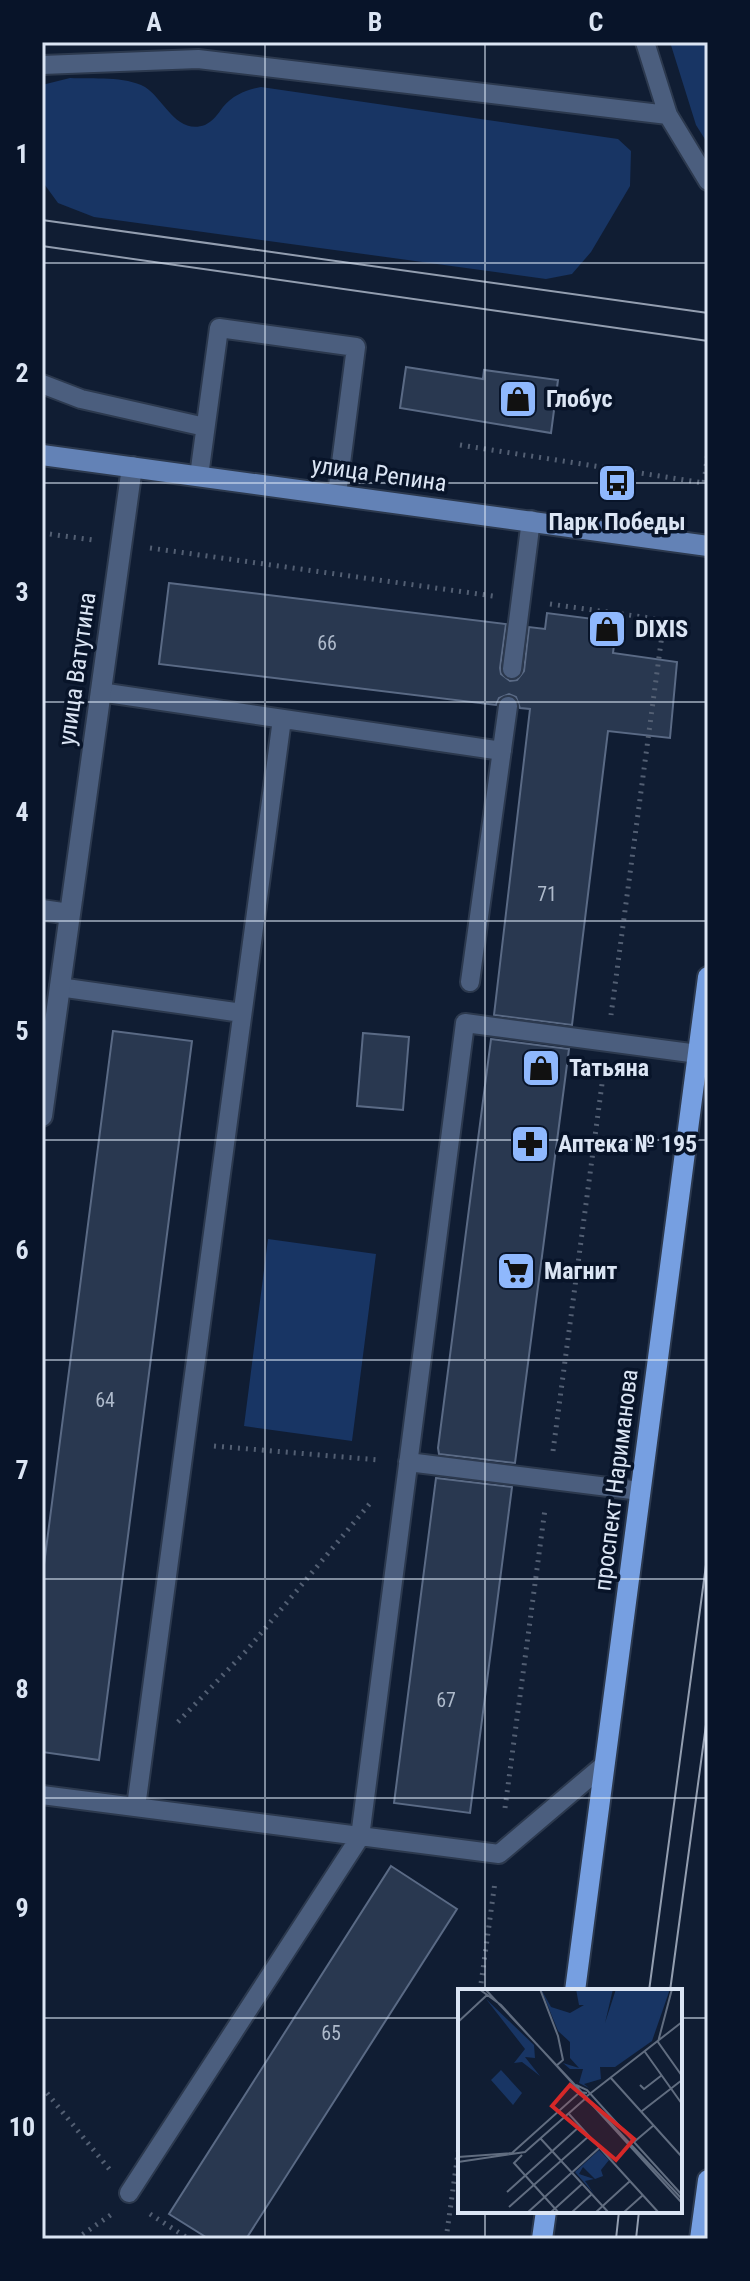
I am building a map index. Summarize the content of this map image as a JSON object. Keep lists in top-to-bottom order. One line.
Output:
{"streets":{"main road":["проспект Нариманова"],"street":["улица Репина","улица Ватутина"]},"crossings":[["улица Репина","улица Ватутина"]],"places":{"shop":["Глобус","DIXIS","Татьяна"],"bus stop":["Парк Победы"],"pharmacy":["Аптека № 195"],"supermarket":["Магнит"]},"house_numbers":["66","71","64","67","65"],"grid":{"columns":["A","B","C"],"rows":["1","2","3","4","5","6","7","8","9","10"]}}
